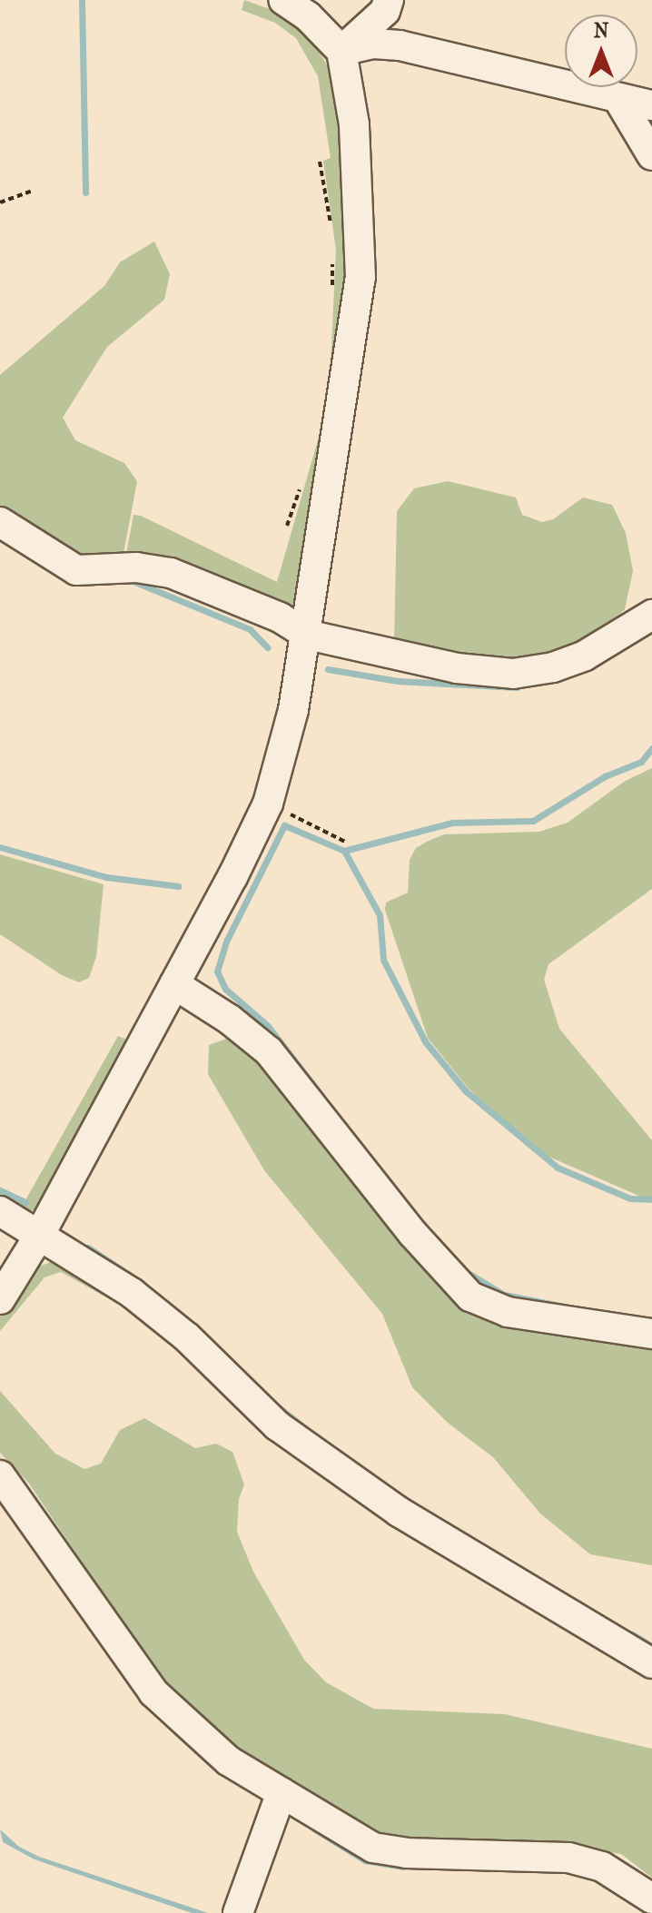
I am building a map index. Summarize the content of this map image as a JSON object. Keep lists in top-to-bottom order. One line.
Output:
{"north":"top"}
